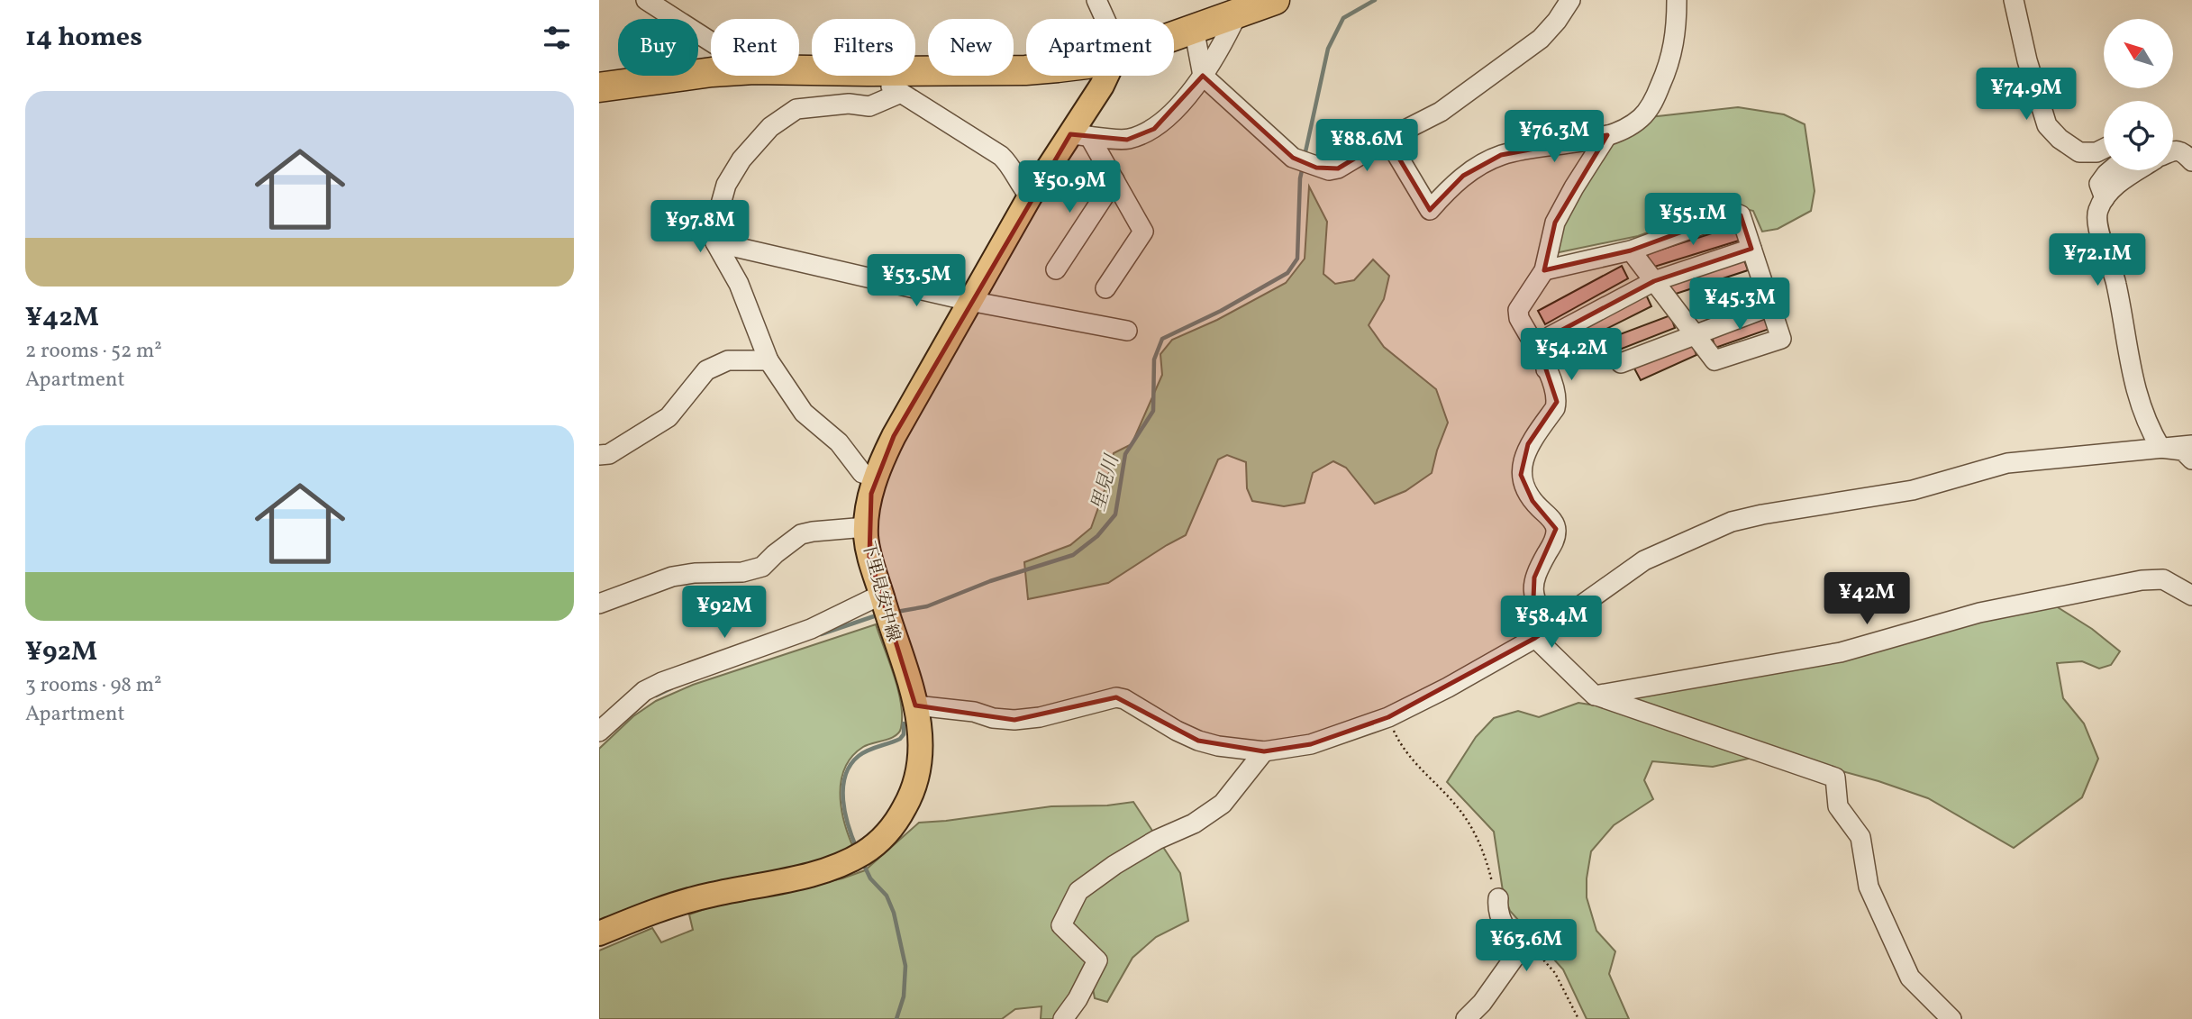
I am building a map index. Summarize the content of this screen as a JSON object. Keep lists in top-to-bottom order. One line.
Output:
{"streets":{"main road":["下里見安中線"]},"water":["里見川"],"north":"top left","page":{"heading":"14 homes","chip":["Buy","Rent","Filters","New","Apartment"],"price":["¥74.9M","¥76.3M","¥88.6M","¥50.9M","¥55.1M","¥97.8M","¥72.1M","¥53.5M","¥45.3M","¥54.2M","¥42M","¥92M","¥58.4M","¥63.6M"],"list":[{"name":"¥42M","note":"2 rooms · 52 m² · Apartment"},{"name":"¥92M","note":"3 rooms · 98 m² · Apartment"}]}}
